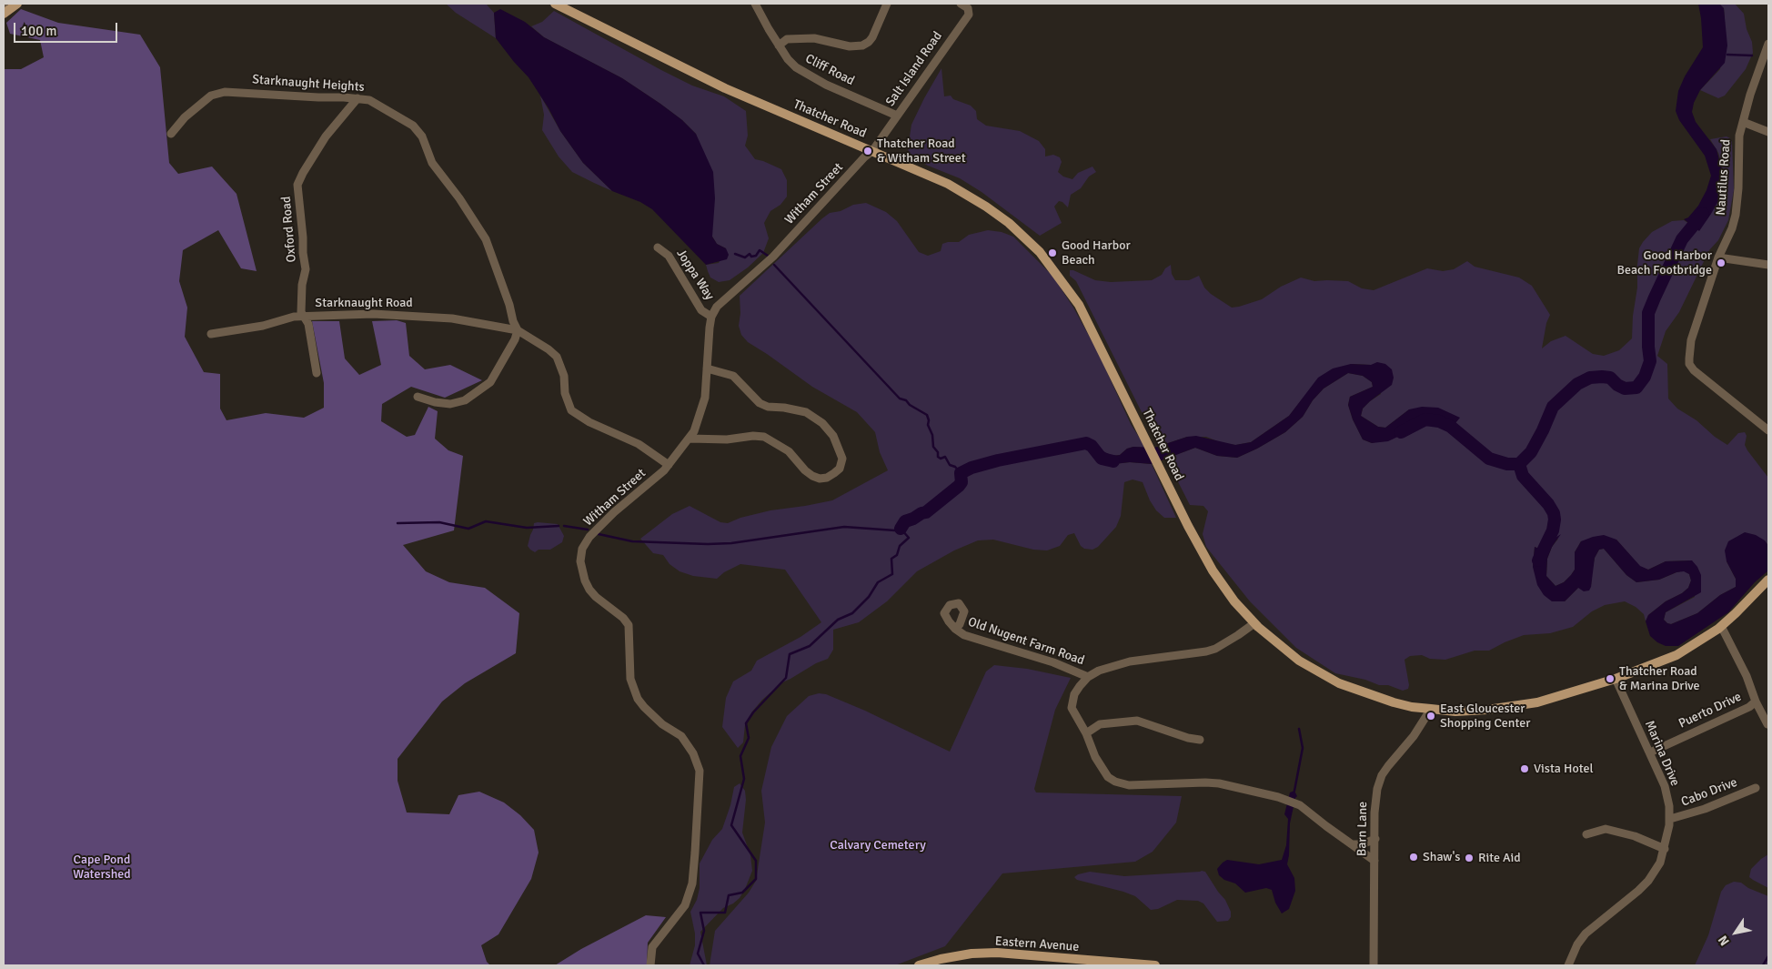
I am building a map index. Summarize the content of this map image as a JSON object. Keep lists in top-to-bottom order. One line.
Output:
{"streets":{"main road":["Thatcher Road","Eastern Avenue"],"street":["Salt Island Road","Cliff Road","Starknaught Heights","Nautilus Road","Witham Street","Oxford Road","Joppa Way","Starknaught Road","Old Nugent Farm Road","Puerto Drive","Marina Drive","Cabo Drive","Barn Lane"]},"crossings":[["Salt Island Road","Cliff Road"],["Salt Island Road","Thatcher Road"],["Salt Island Road","Witham Street"],["Starknaught Heights","Oxford Road"],["Starknaught Heights","Starknaught Road"],["Thatcher Road","Witham Street"],["Thatcher Road","Old Nugent Farm Road"],["Thatcher Road","Marina Drive"],["Thatcher Road","Barn Lane"],["Witham Street","Joppa Way"],["Oxford Road","Starknaught Road"],["Old Nugent Farm Road","Barn Lane"],["Puerto Drive","Marina Drive"],["Marina Drive","Cabo Drive"]],"parks":["Calvary Cemetery","Cape Pond Watershed"],"places":["Thatcher Road & Witham Street","Good Harbor Beach","Good Harbor Beach Footbridge","Thatcher Road & Marina Drive","East Gloucester Shopping Center","Vista Hotel","Shaw's","Rite Aid"],"scale_bar":"100 m","north":"bottom left"}
